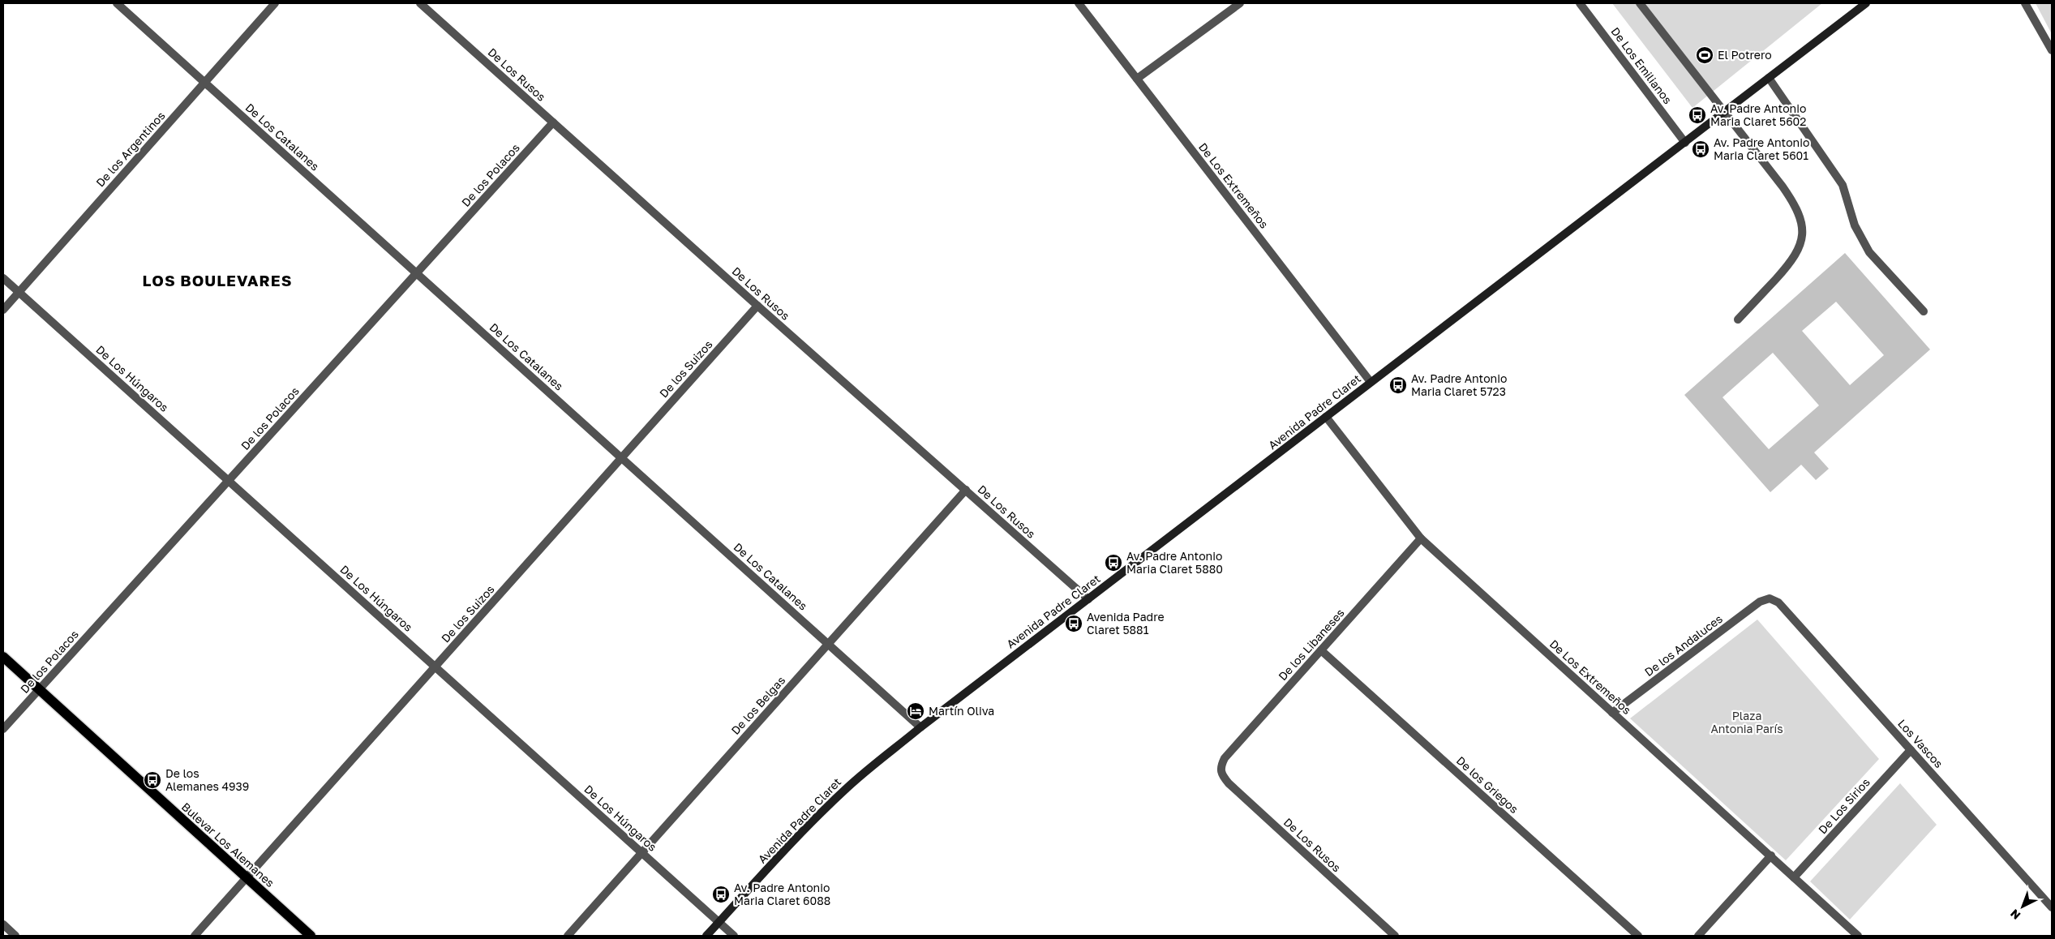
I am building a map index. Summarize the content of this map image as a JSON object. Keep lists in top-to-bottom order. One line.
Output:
{"streets":{"main road":["Avenida Padre Claret","Bulevar Los Alemanes"],"street":["De Los Emilianos","De Los Rusos","De Los Catalanes","De los Argentinos","De los Polacos","De Los Extremeños","De los Suizos","De Los Húngaros","De los Libaneses","De los Andaluces","De los Belgas","Los Vascos","De los Griegos","De Los Sirios"]},"crossings":[["De Los Emilianos","Avenida Padre Claret"],["De Los Rusos","De los Polacos"],["De Los Rusos","De los Suizos"],["De Los Rusos","Avenida Padre Claret"],["De Los Rusos","De los Libaneses"],["De Los Rusos","De los Belgas"],["De Los Catalanes","De los Argentinos"],["De Los Catalanes","De los Polacos"],["De Los Catalanes","De los Suizos"],["De Los Catalanes","Avenida Padre Claret"],["De Los Catalanes","De los Belgas"],["De los Argentinos","De Los Húngaros"],["De los Polacos","De Los Húngaros"],["De los Polacos","Bulevar Los Alemanes"],["De Los Extremeños","Avenida Padre Claret"],["De Los Extremeños","De los Libaneses"],["De Los Extremeños","De los Andaluces"],["De Los Extremeños","De Los Sirios"],["De los Suizos","De Los Húngaros"],["De los Suizos","Bulevar Los Alemanes"],["De Los Húngaros","Avenida Padre Claret"],["De Los Húngaros","De los Belgas"],["De los Libaneses","De los Griegos"],["De los Andaluces","Los Vascos"],["Los Vascos","De Los Sirios"]],"districts":["LOS BOULEVARES"],"parks":["Plaza Antonia París"],"places":{"sports":["El Potrero"],"bus stop":["Av. Padre Antonio Maria Claret 5602","Av. Padre Antonio Maria Claret 5601","Av. Padre Antonio Maria Claret 5723","Av. Padre Antonio Maria Claret 5880","Avenida Padre Claret 5881","De los Alemanes 4939","Av. Padre Antonio Maria Claret 6088"],"hotel":["Martín Oliva"]},"north":"bottom left"}
